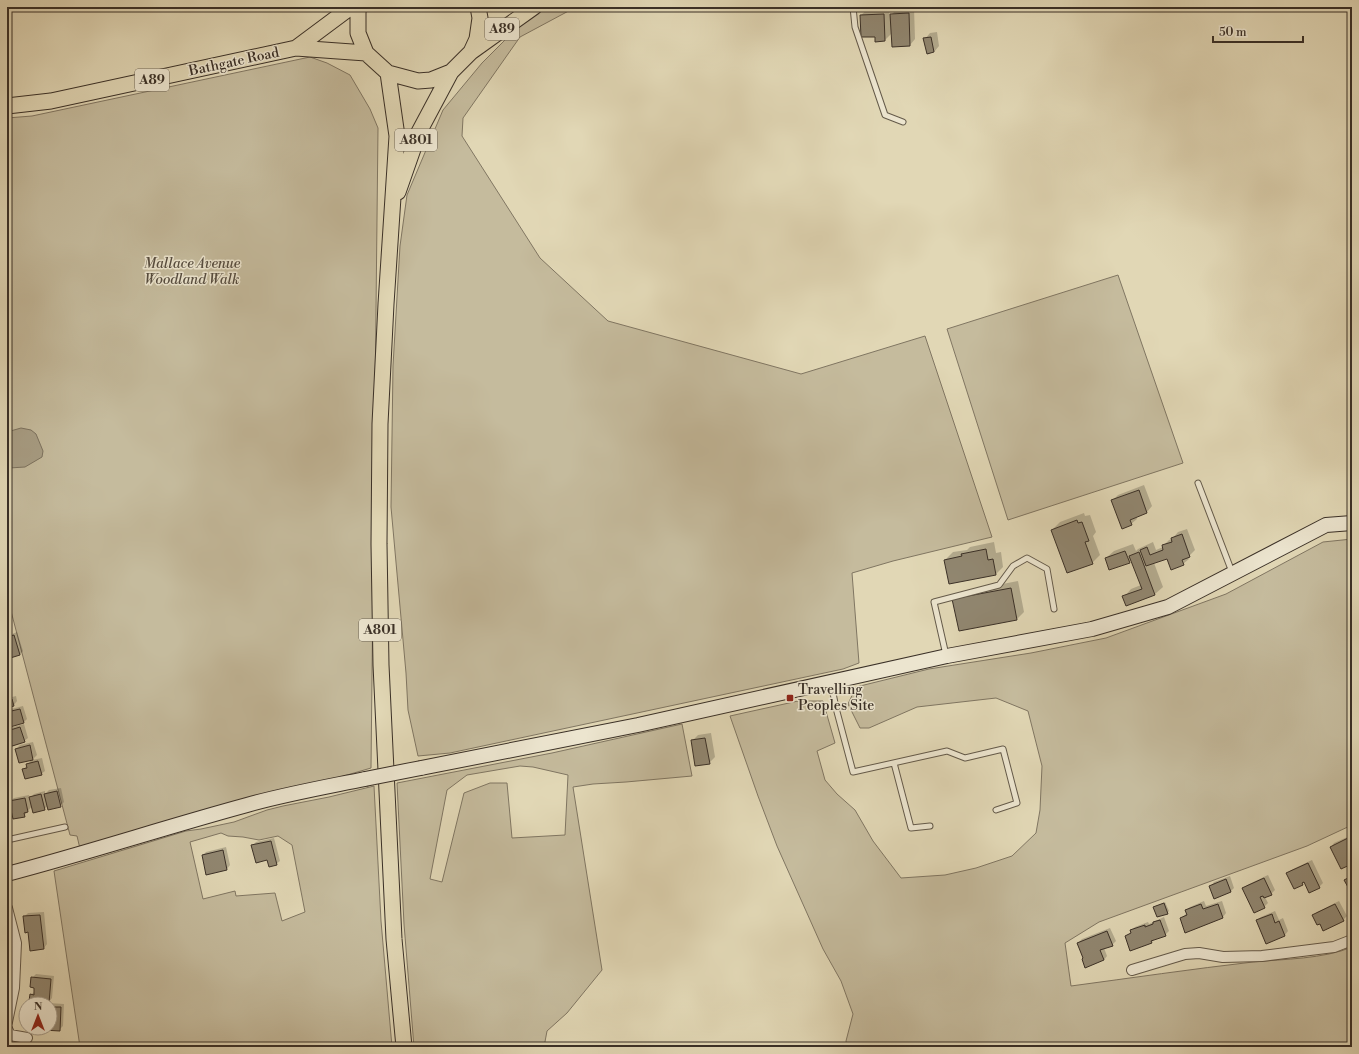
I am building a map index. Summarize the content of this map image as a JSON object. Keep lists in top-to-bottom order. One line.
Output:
{"streets":{"main road":["A89","Bathgate Road","A801"]},"crossings":[["A89","Bathgate Road"],["A89","A801"]],"parks":["Mallace Avenue Woodland Walk"],"places":{"transit":["Travelling Peoples Site"]},"scale_bar":"50 m","north":"top"}
